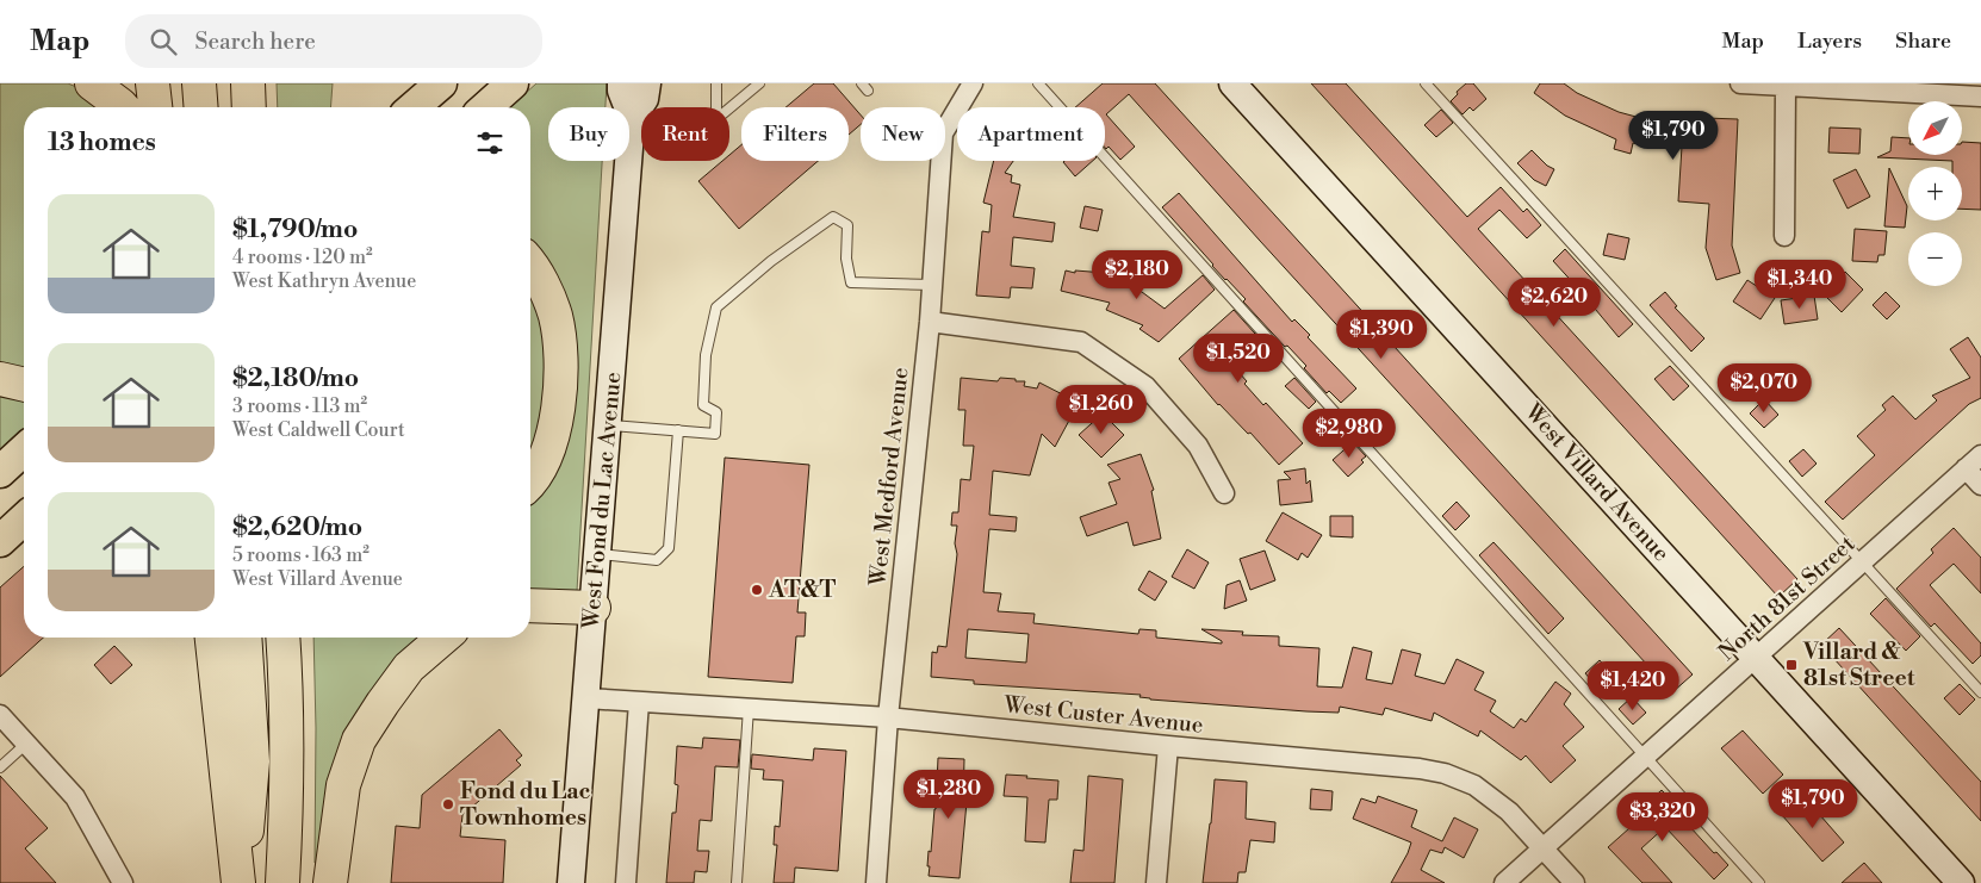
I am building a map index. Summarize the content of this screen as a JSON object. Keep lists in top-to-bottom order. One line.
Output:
{"streets":{"street":["West Medford Avenue","West Villard Avenue","West Fond du Lac Avenue","North 81st Street","West Custer Avenue"]},"crossings":[["West Medford Avenue","West Custer Avenue"],["West Villard Avenue","North 81st Street"],["West Fond du Lac Avenue","West Custer Avenue"],["North 81st Street","West Custer Avenue"]],"places":{"other":["AT&T","Fond du Lac Townhomes"],"transit":["Villard & 81st Street"]},"north":"bottom left","page":{"header":"Map","search":"Search here","nav":["Map","Layers","Share"],"map_buttons":["+","−"],"chip":["Buy","Rent","Filters","New","Apartment"],"heading":"13 homes","price":["$1,790","$2,180","$1,340","$2,620","$1,390","$1,520","$2,070","$1,260","$2,980","$1,420","$1,280","$1,790","$3,320"],"list":[{"name":"$1,790/mo","note":"4 rooms · 120 m² · West Kathryn Avenue"},{"name":"$2,180/mo","note":"3 rooms · 113 m² · West Caldwell Court"},{"name":"$2,620/mo","note":"5 rooms · 163 m² · West Villard Avenue"}]}}
